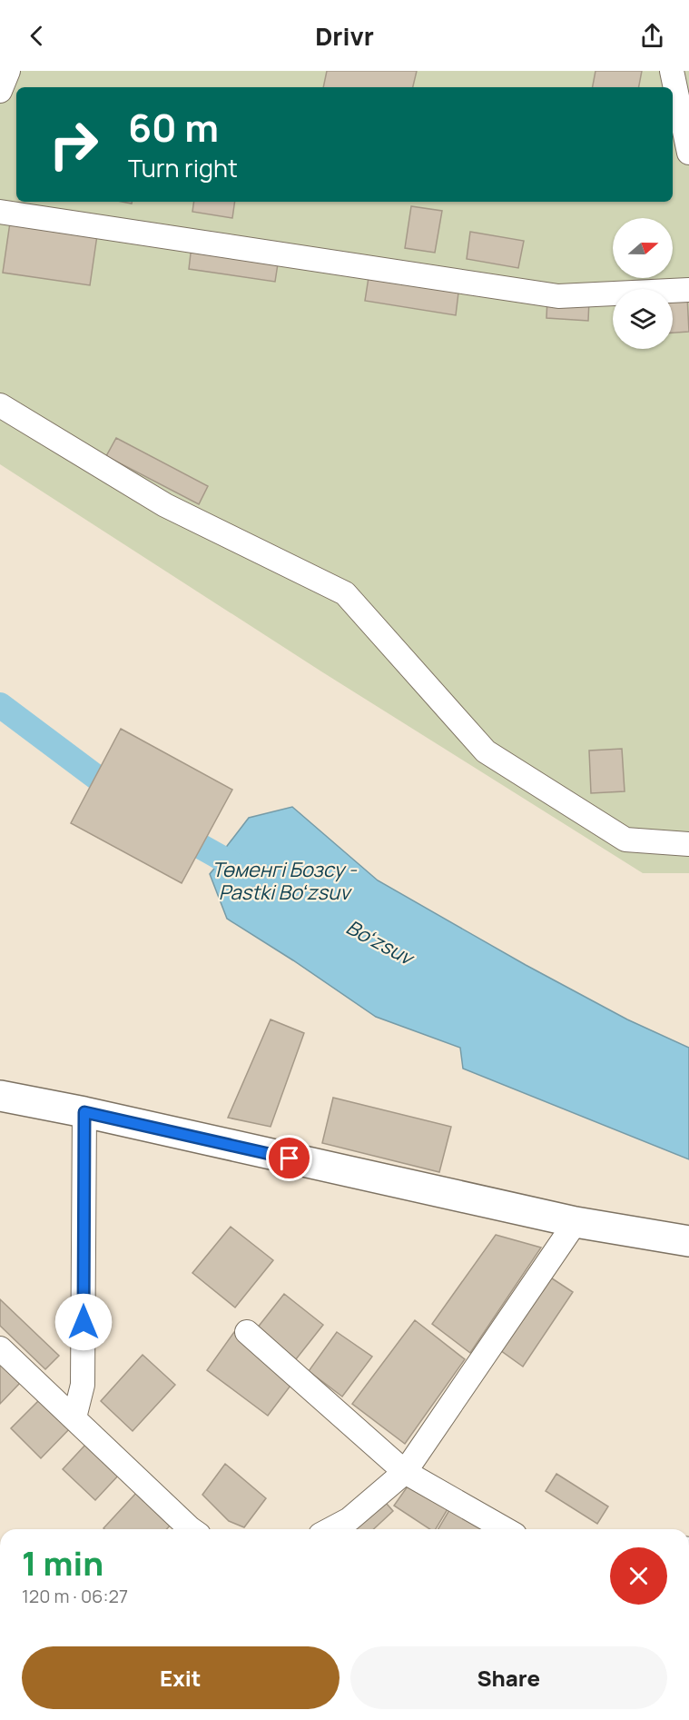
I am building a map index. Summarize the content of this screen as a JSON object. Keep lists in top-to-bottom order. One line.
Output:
{"water":["Төменгі Бозсу - Pastki Boʻzsuv","Boʻzsuv"],"north":"right","page":{"header":"Drivr","turn":["60 m","Turn right"],"heading":["1 min","120 m · 06:27"],"buttons":["Exit","Share"]}}
